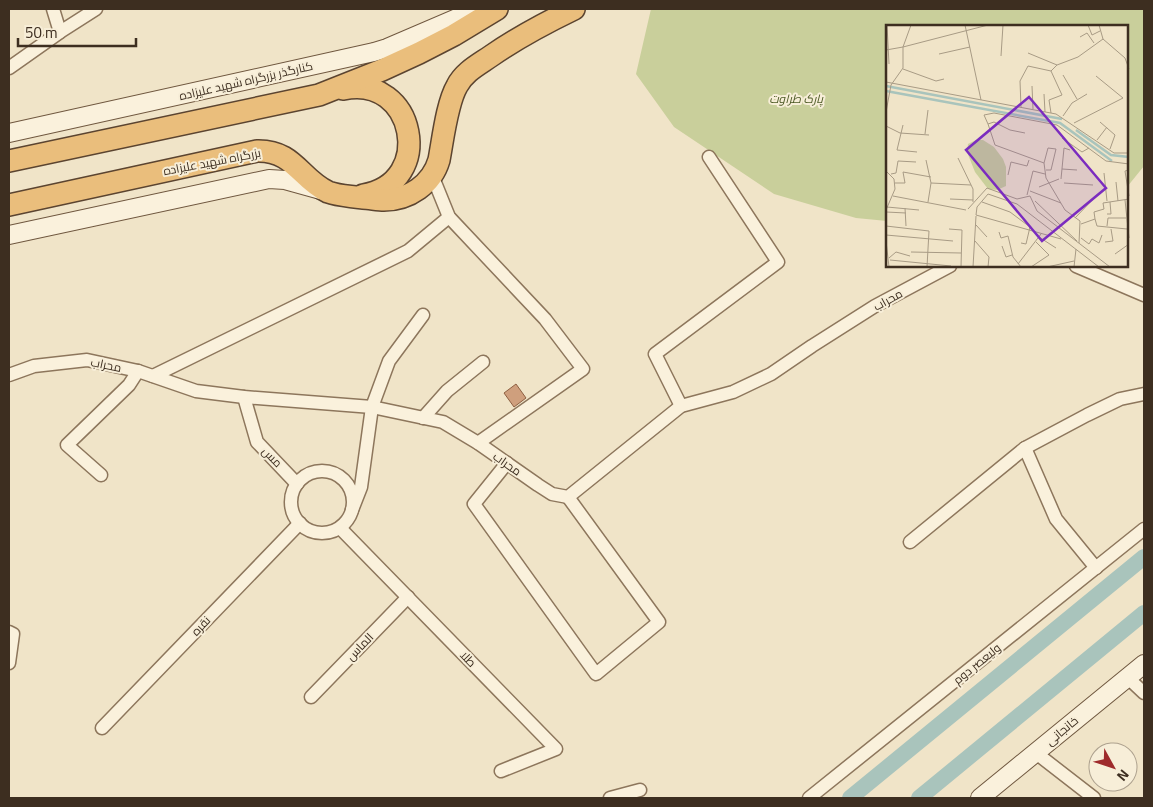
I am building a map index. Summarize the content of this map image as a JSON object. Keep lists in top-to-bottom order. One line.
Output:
{"streets":{"highway":["بزرگراه شهید علیزاده"],"main road":["کنارگذر بزرگراه شهید علیزاده","خانجانی"],"street":["محراب","مس","نقره","الماس","طلا","ولیعصر دوم"]},"crossings":[["محراب","مس"],["مس","نقره"],["مس","طلا"],["نقره","طلا"],["الماس","طلا"]],"parks":["پارک طراوت"],"scale_bar":"50 m","north":"bottom right"}
